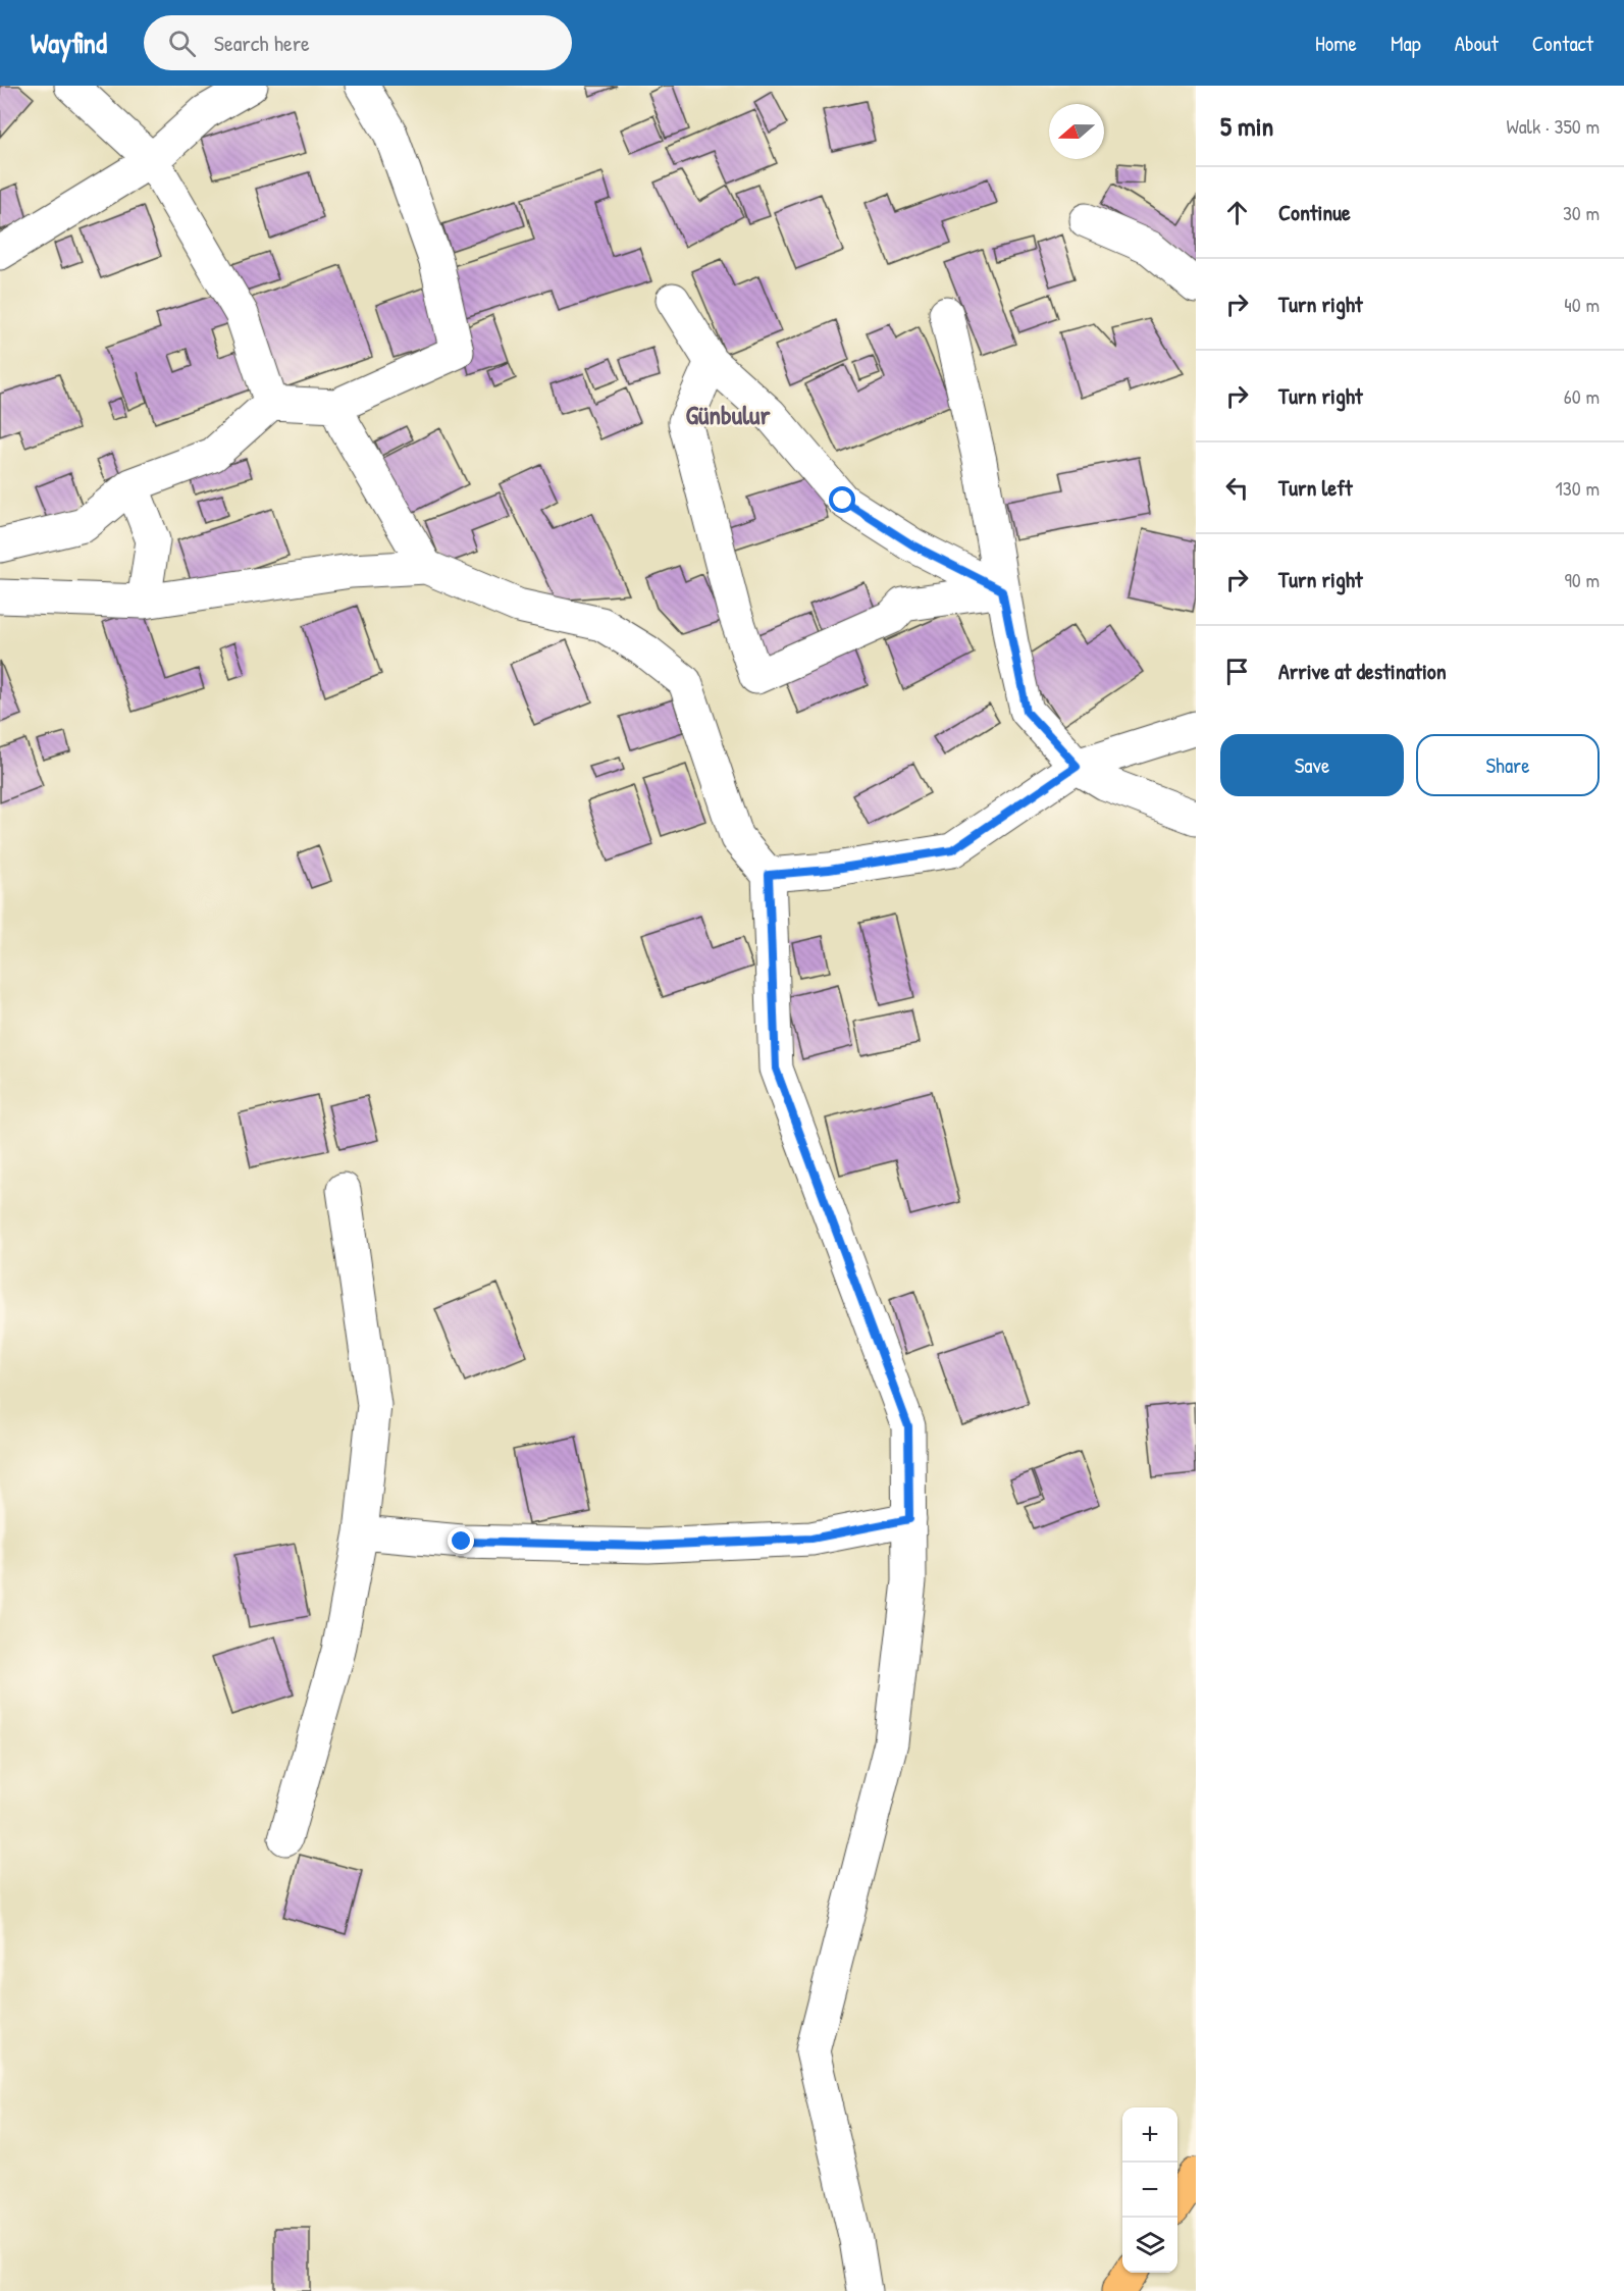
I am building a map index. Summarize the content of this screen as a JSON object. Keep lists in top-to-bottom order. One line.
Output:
{"districts":["Günbulur"],"north":"left","page":{"header":"Wayfind","search":"Search here","nav":["Home","Map","About","Contact"],"heading":["5 min","Walk · 350 m"],"list":[["Continue","30 m"],["Turn right","40 m"],["Turn right","60 m"],["Turn left","130 m"],["Turn right","90 m"],"Arrive at destination"],"buttons":["Save","Share"],"map_buttons":["+","−"]}}
